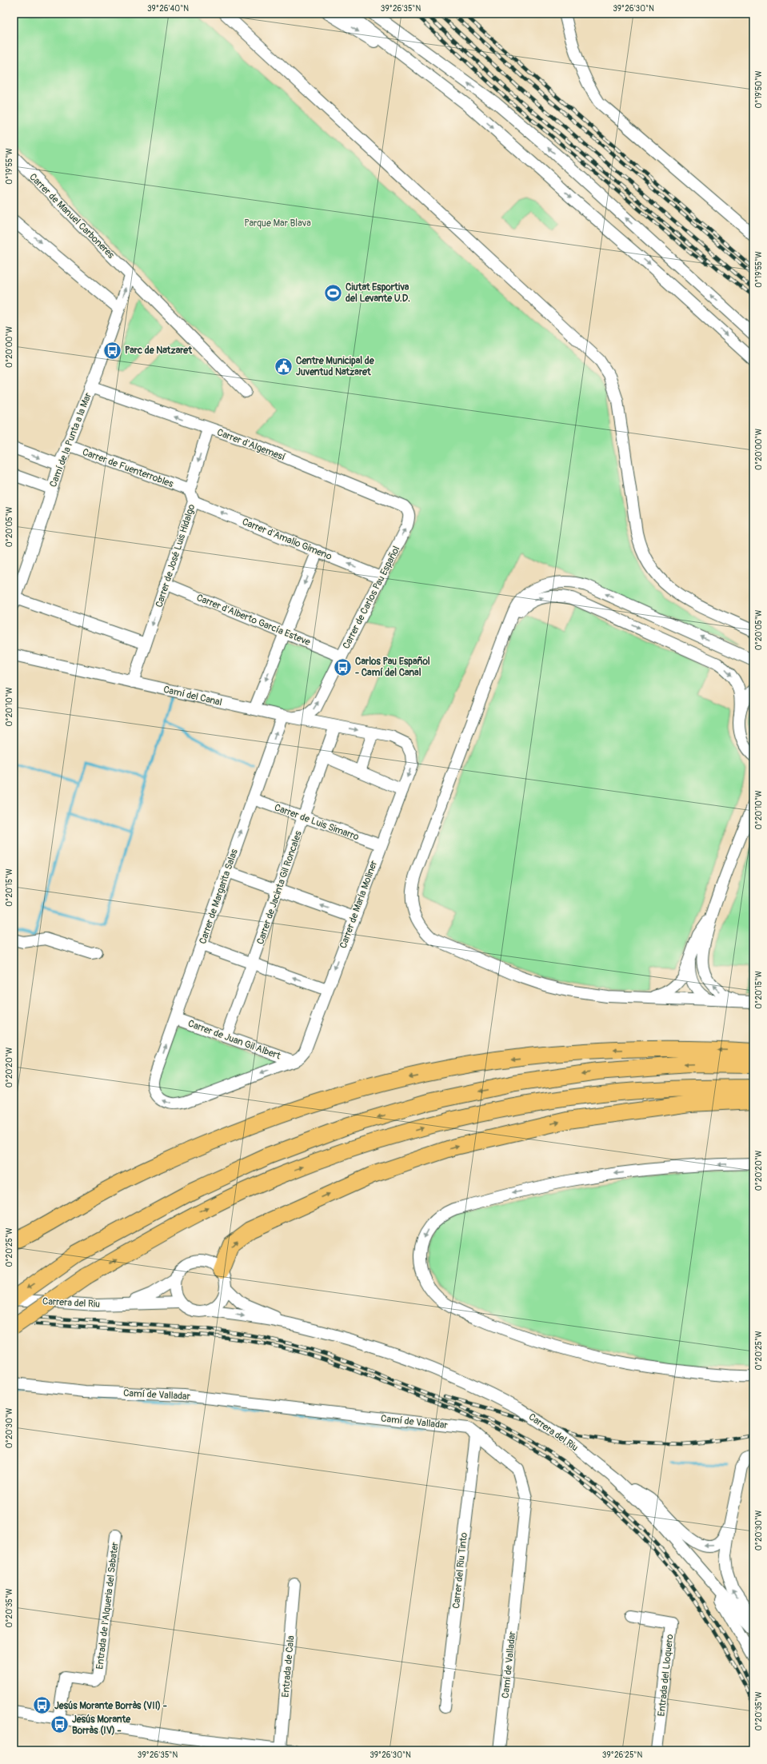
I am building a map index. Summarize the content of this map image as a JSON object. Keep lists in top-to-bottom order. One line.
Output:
{"streets":{"street":["Carrer de Manuel Carboneres","Camí de la Punta a la Mar","Carrer d'Algemesí","Carrer de Fuenterrobles","Carrer d'Amalio Gimeno","Carrer de José Luis Hidalgo","Carrer de Carlos Pau Español","Carrer d'Alberto García Esteve","Camí del Canal","Carrer de Luis Simarro","Carrer de Jacinta Gil Roncales","Carrer de Margarita Salas","Carrer de María Moliner","Carrer de Juan Gil Albert","Carrera del Riu","Camí de Valladar","Carrer del Riu Tinto","Entrada de l'Alqueria del Sabater","Entrada de Cala","Entrada del Lloquero"]},"crossings":[["Carrer de Manuel Carboneres","Camí de la Punta a la Mar"],["Camí de la Punta a la Mar","Carrer d'Algemesí"],["Camí de la Punta a la Mar","Carrer de Fuenterrobles"],["Carrer d'Algemesí","Carrer de José Luis Hidalgo"],["Carrer d'Algemesí","Carrer de Carlos Pau Español"],["Carrer de Fuenterrobles","Carrer de José Luis Hidalgo"],["Carrer d'Amalio Gimeno","Carrer de José Luis Hidalgo"],["Carrer d'Amalio Gimeno","Carrer de Carlos Pau Español"],["Carrer de José Luis Hidalgo","Carrer d'Alberto García Esteve"],["Carrer de José Luis Hidalgo","Camí del Canal"],["Carrer de Carlos Pau Español","Carrer d'Alberto García Esteve"],["Carrer de Carlos Pau Español","Camí del Canal"],["Carrer de Carlos Pau Español","Carrer de Margarita Salas"],["Camí del Canal","Carrer de Jacinta Gil Roncales"],["Camí del Canal","Carrer de Margarita Salas"],["Camí del Canal","Carrer de María Moliner"],["Carrer de Luis Simarro","Carrer de Jacinta Gil Roncales"],["Carrer de Luis Simarro","Carrer de Margarita Salas"],["Carrer de Luis Simarro","Carrer de María Moliner"],["Carrer de Margarita Salas","Carrer de María Moliner"],["Carrer de Margarita Salas","Carrer de Juan Gil Albert"],["Carrer de María Moliner","Carrer de Juan Gil Albert"],["Camí de Valladar","Carrer del Riu Tinto"]],"one_way":["Carrer d'Amalio Gimeno","Carrer de José Luis Hidalgo","Carrer de María Moliner"],"parks":["Parque Mar Blava"],"places":{"sports":["Ciutat Esportiva del Levante U.D."],"bus stop":["Parc de Natzaret","Carlos Pau Español - Camí del Canal","Jesús Morante Borràs (VII) -","Jesús Morante Borràs (IV) -"],"public building":["Centre Municipal de Juventud Natzaret"]},"coordinates":["39°26'40\"N","39°26'35\"N","39°26'30\"N","0°19'50\"W","0°19'55\"W","0°20'00\"W","0°20'05\"W","0°20'10\"W","0°20'15\"W","0°20'20\"W","0°20'25\"W","0°20'30\"W","0°20'35\"W","39°26'25\"N"]}
